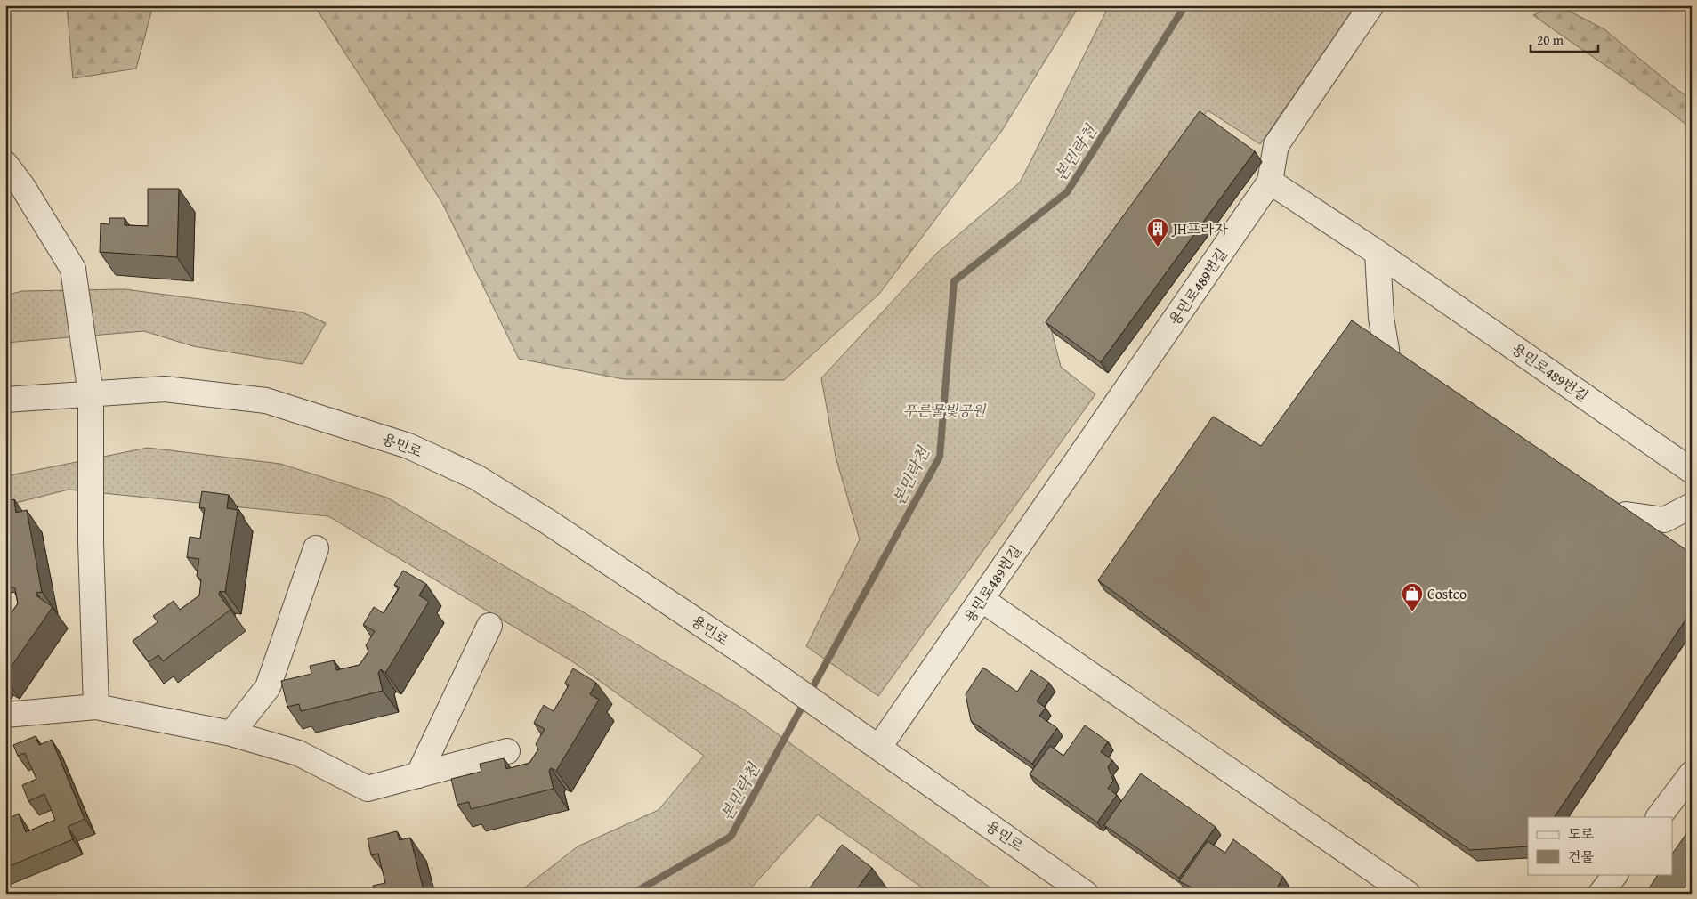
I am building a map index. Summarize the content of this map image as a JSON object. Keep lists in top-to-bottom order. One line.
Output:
{"streets":{"street":["용민로489번길","용민로"]},"crossings":[["용민로489번길","용민로"]],"water":["본민락천"],"parks":["푸른물빛공원"],"places":{"building":["JH프라자"],"shop":["Costco"]},"legend":["도로","건물"],"scale_bar":"20 m"}
